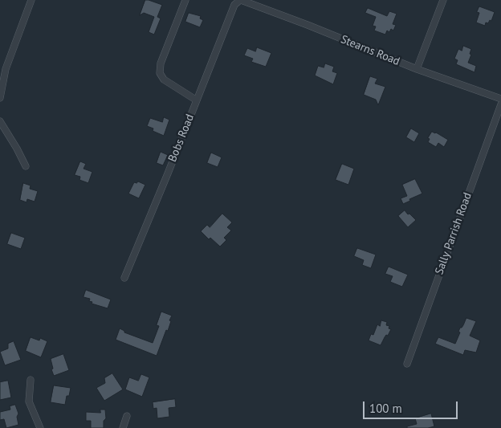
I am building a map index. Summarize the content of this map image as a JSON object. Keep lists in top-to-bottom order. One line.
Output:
{"streets":{"street":["Stearns Road","Bobs Road","Sally Parrish Road"]},"crossings":[["Stearns Road","Bobs Road"]],"scale_bar":"100 m"}
